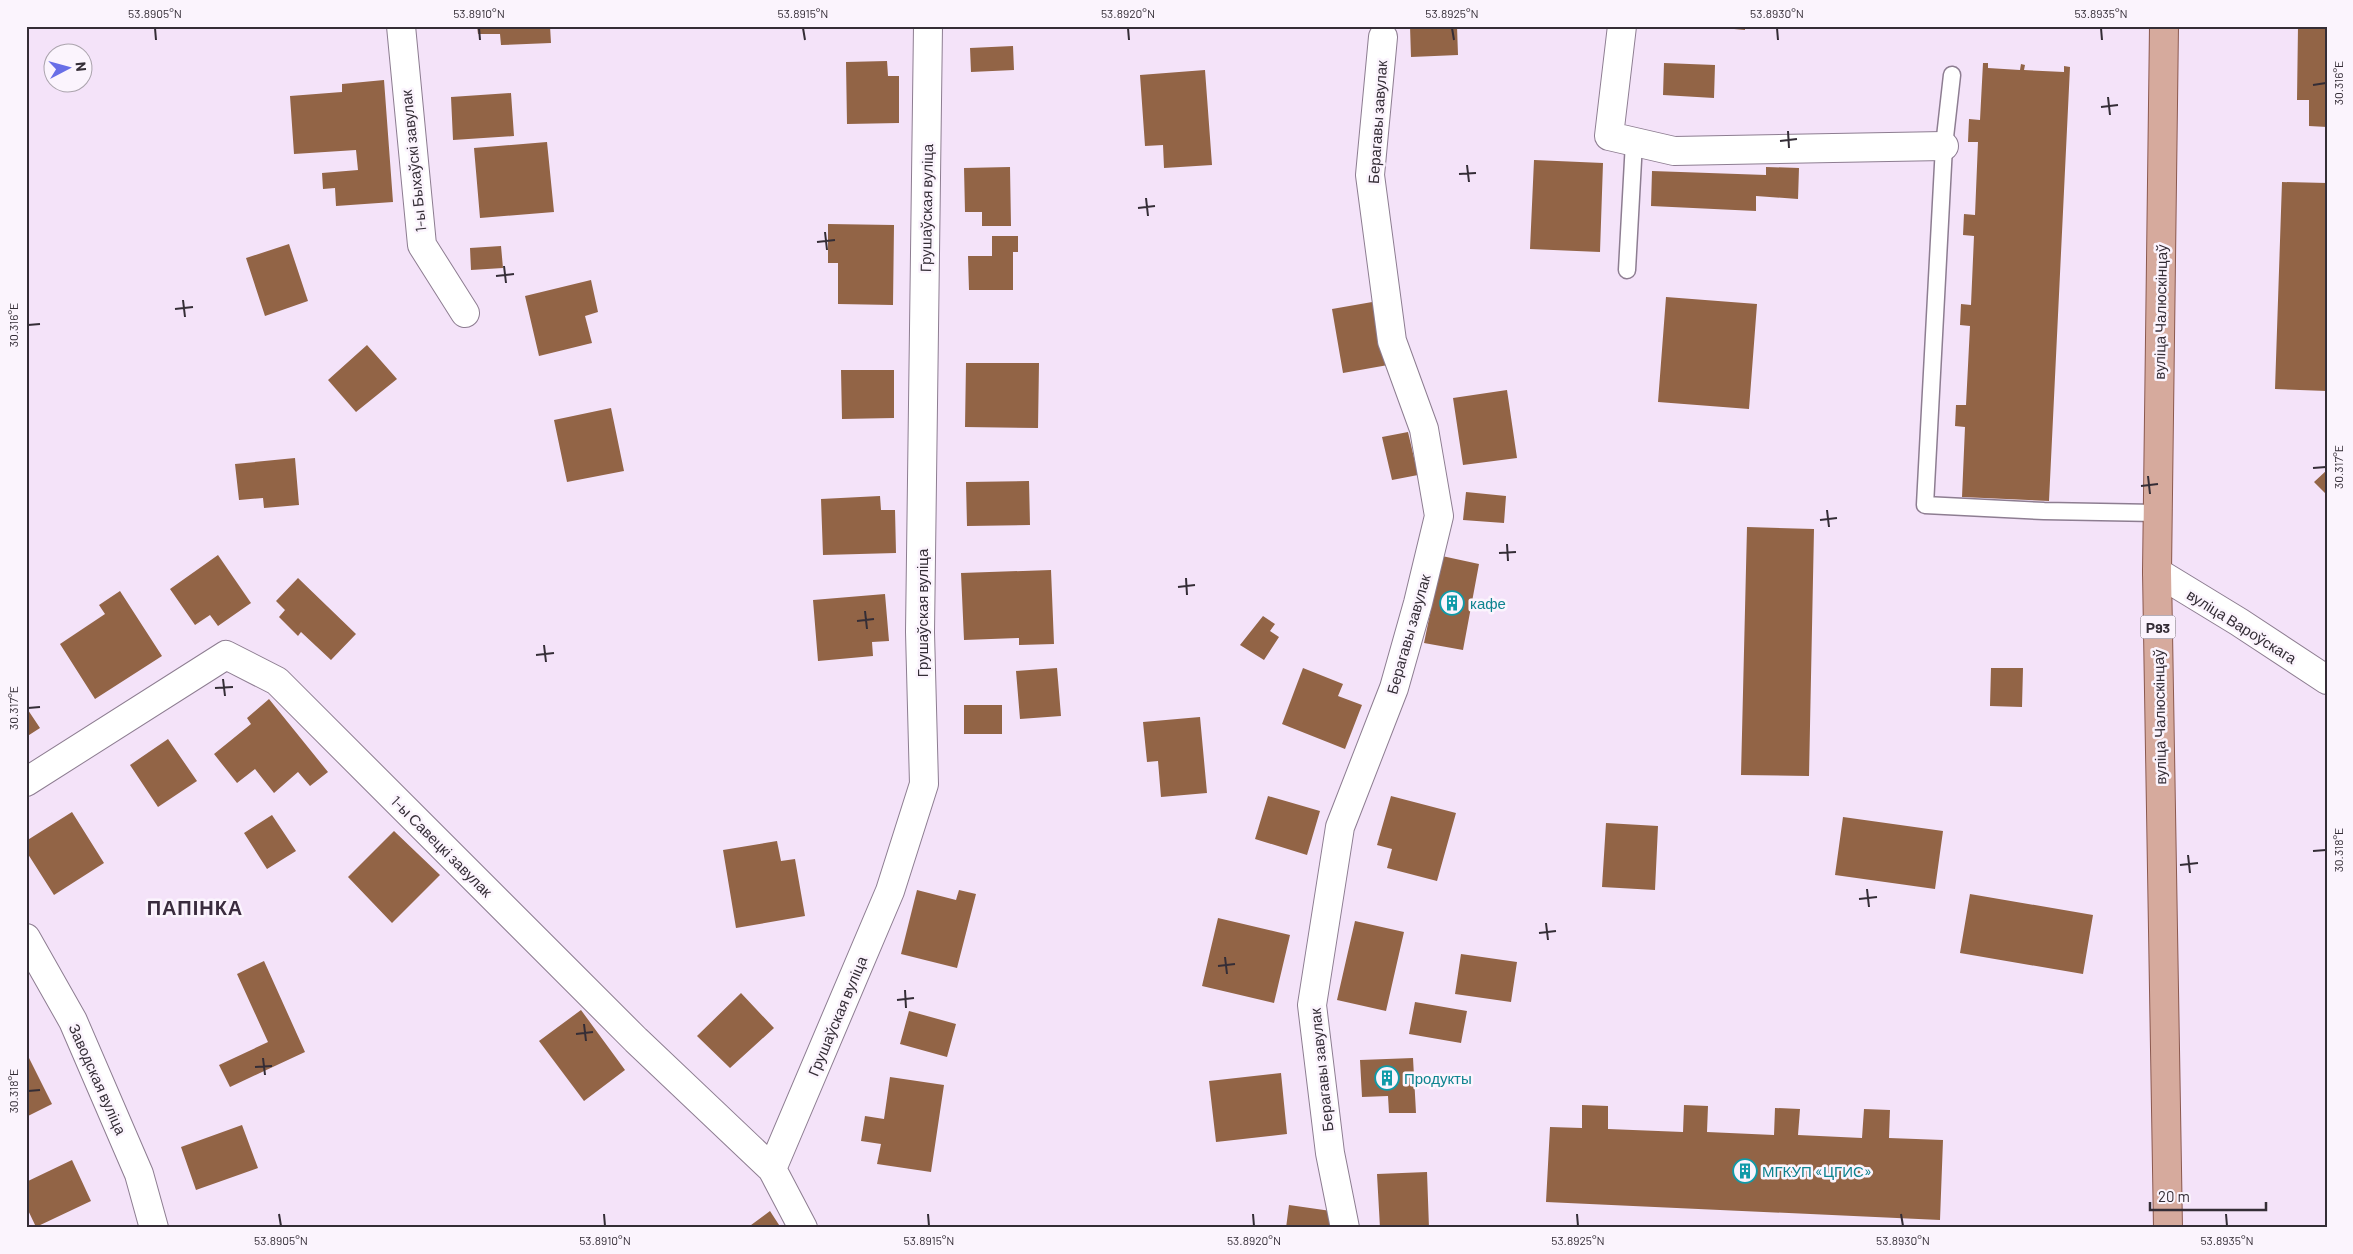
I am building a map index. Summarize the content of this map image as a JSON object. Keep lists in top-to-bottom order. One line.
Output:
{"streets":{"main road":["вуліца Чалюскінцаў","Р93"],"street":["Берагавы завулак","1-ы Быхаўскі завулак","Грушаўская вуліца","вуліца Вароўскага","1-ы Савецкі завулак","Заводская вуліца"]},"crossings":[["Грушаўская вуліца","1-ы Савецкі завулак"],["вуліца Чалюскінцаў","вуліца Вароўскага"]],"districts":["ПАПІНКА"],"places":{"building":["кафе","Продукты","МГКУП «ЦГИС»"]},"scale_bar":"20 m","north":"right","coordinates":["53.8905°N","53.8910°N","53.8915°N","53.8920°N","53.8925°N","53.8930°N","53.8935°N","30.316°E","30.317°E","30.318°E"]}
